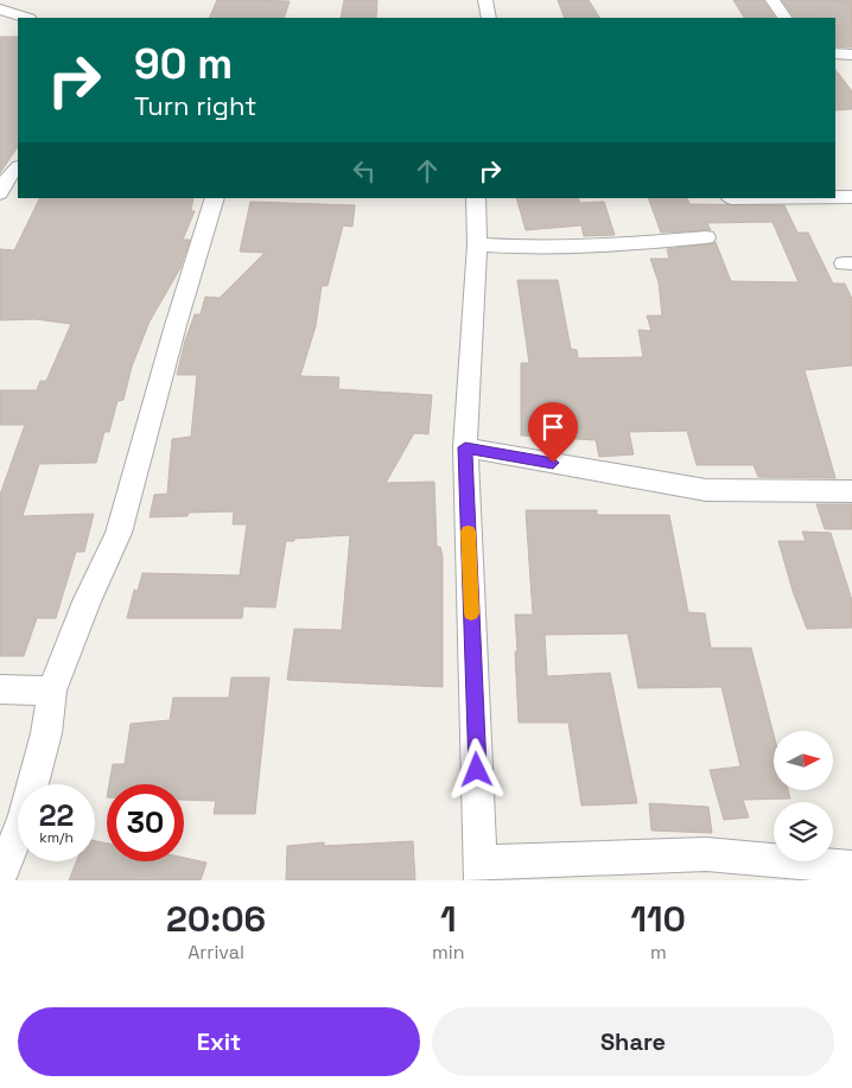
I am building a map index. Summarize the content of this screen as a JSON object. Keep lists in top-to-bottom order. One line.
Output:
{"north":"right","page":{"turn":["90 m","Turn right"],"speed":"22 km/h","limit":"30","eta":["20:06","Arrival","1","min","110","m"],"buttons":["Exit","Share"]}}
